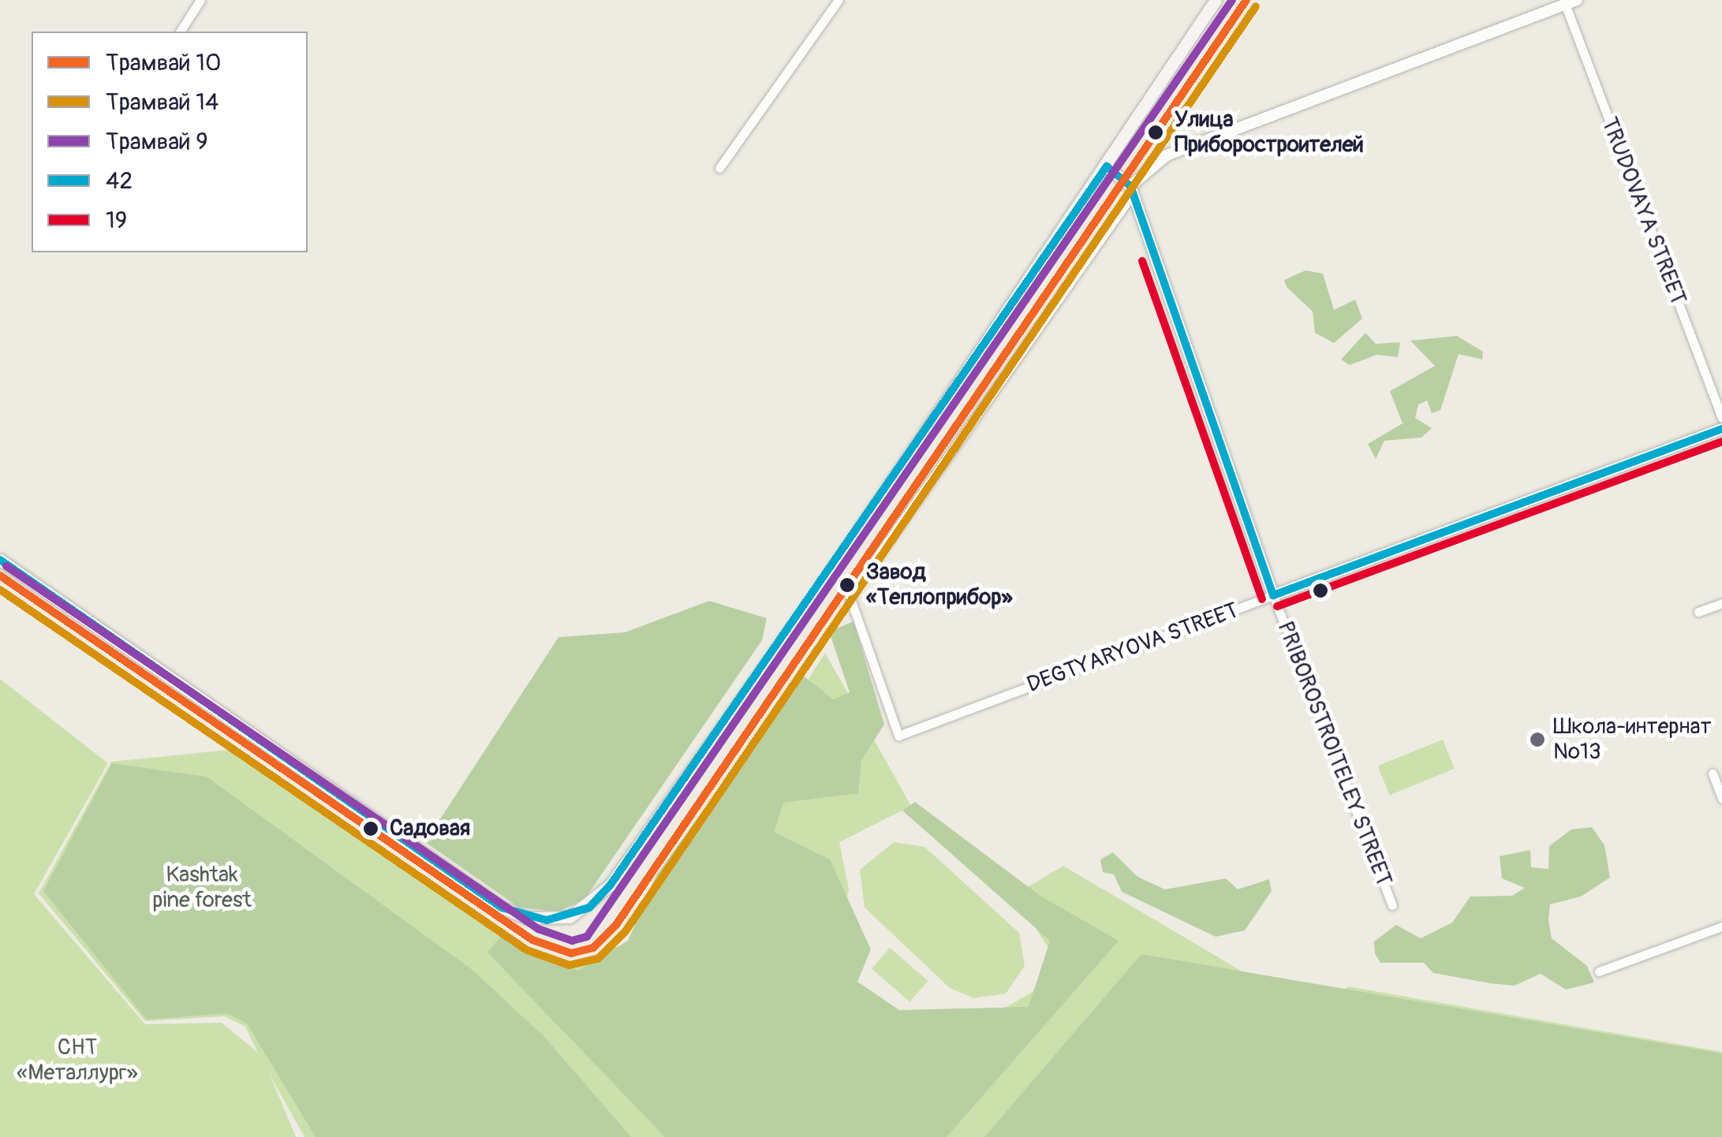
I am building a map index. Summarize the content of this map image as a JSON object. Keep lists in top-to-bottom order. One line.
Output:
{"streets":{"street":["TRUDOVAYA STREET","DEGTYARYOVA STREET","PRIBOROSTROITELEY STREET"]},"crossings":[["DEGTYARYOVA STREET","PRIBOROSTROITELEY STREET"]],"parks":["Kashtak pine forest","СНТ «Металлург»"],"places":["Улица Приборостроителей","Завод «Теплоприбор»","Школа-интернат №13","Садовая"],"lines":["tram line 10","tram line 9","tram line 14","transit line 42","transit line 19"],"legend":["Трамвай 10","Трамвай 14","Трамвай 9","42","19"]}
